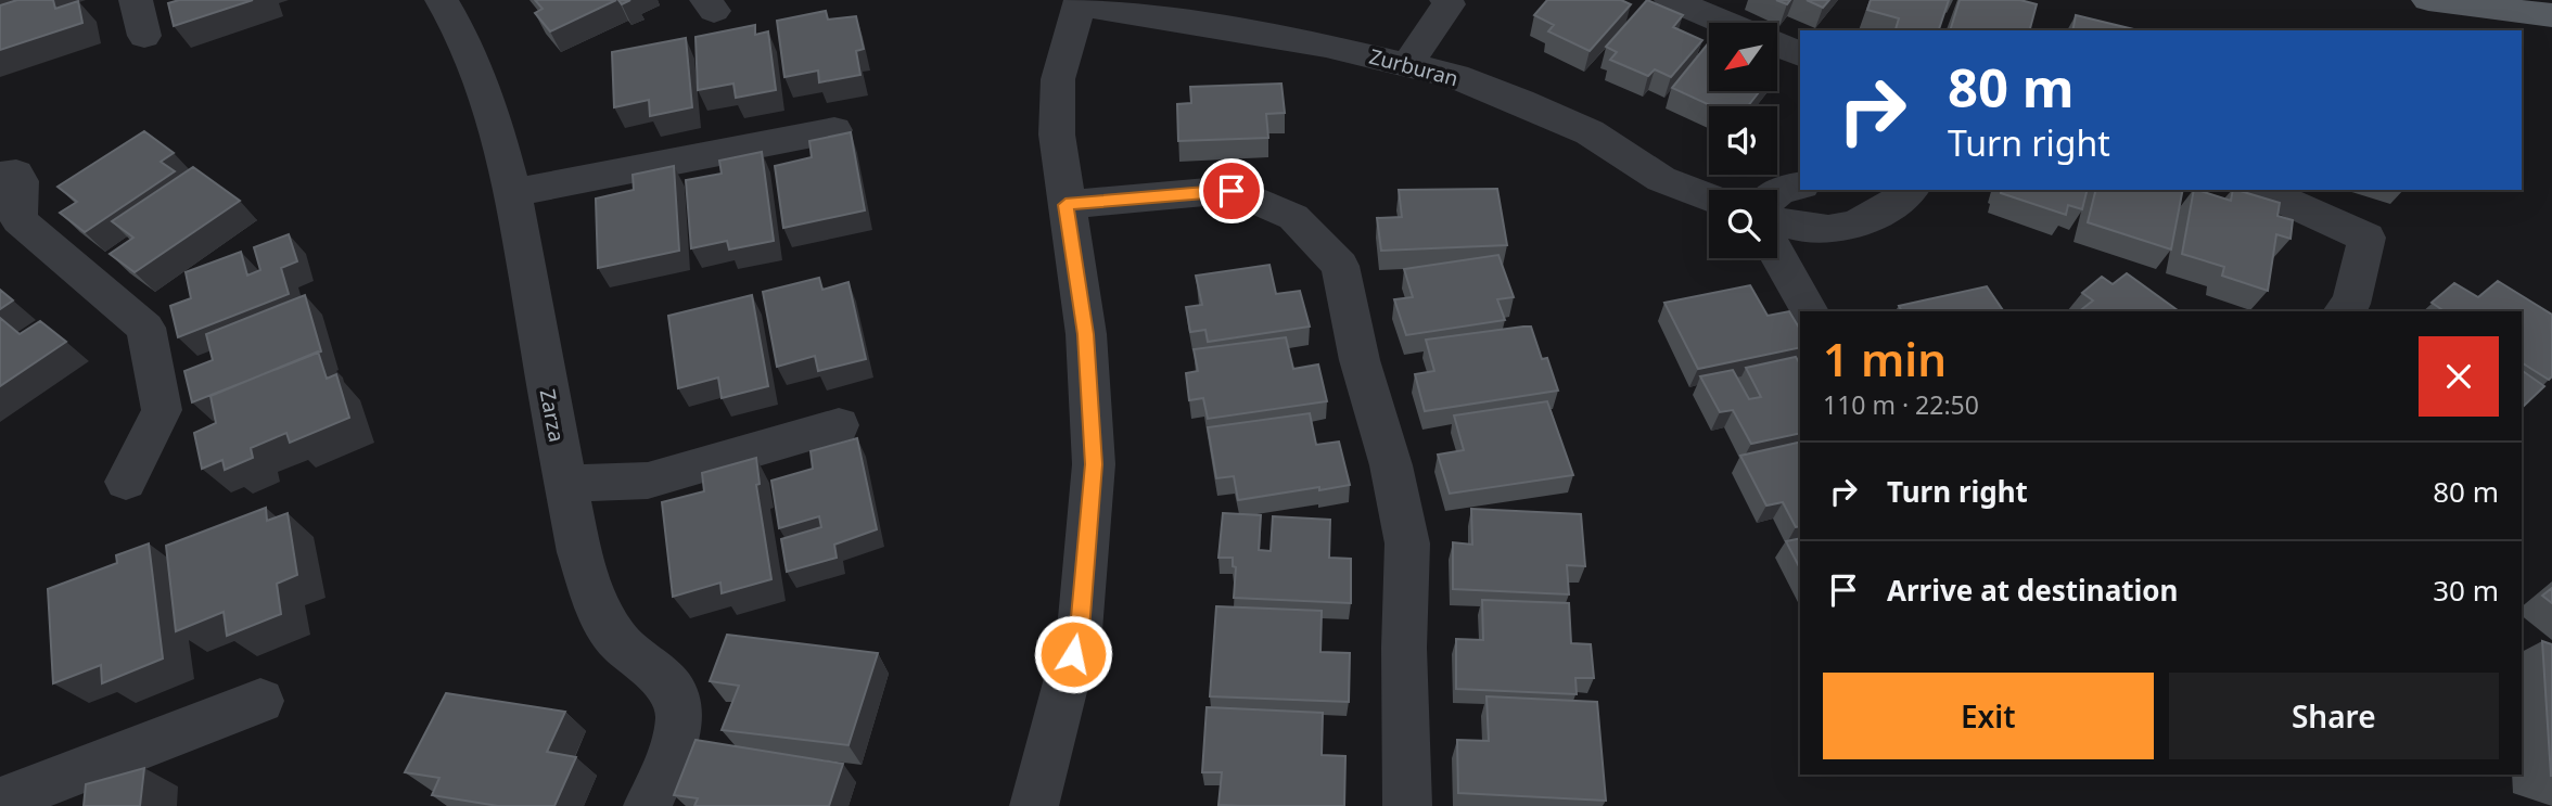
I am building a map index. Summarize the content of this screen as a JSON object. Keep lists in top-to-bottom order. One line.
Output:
{"streets":{"street":["Zurburan","Zarza"]},"north":"bottom left","page":{"turn":["80 m","Turn right"],"heading":["1 min","110 m · 22:50"],"list":[{"name":"Turn right","value":"80 m"},{"name":"Arrive at destination","value":"30 m"}],"buttons":["Exit","Share"]}}
